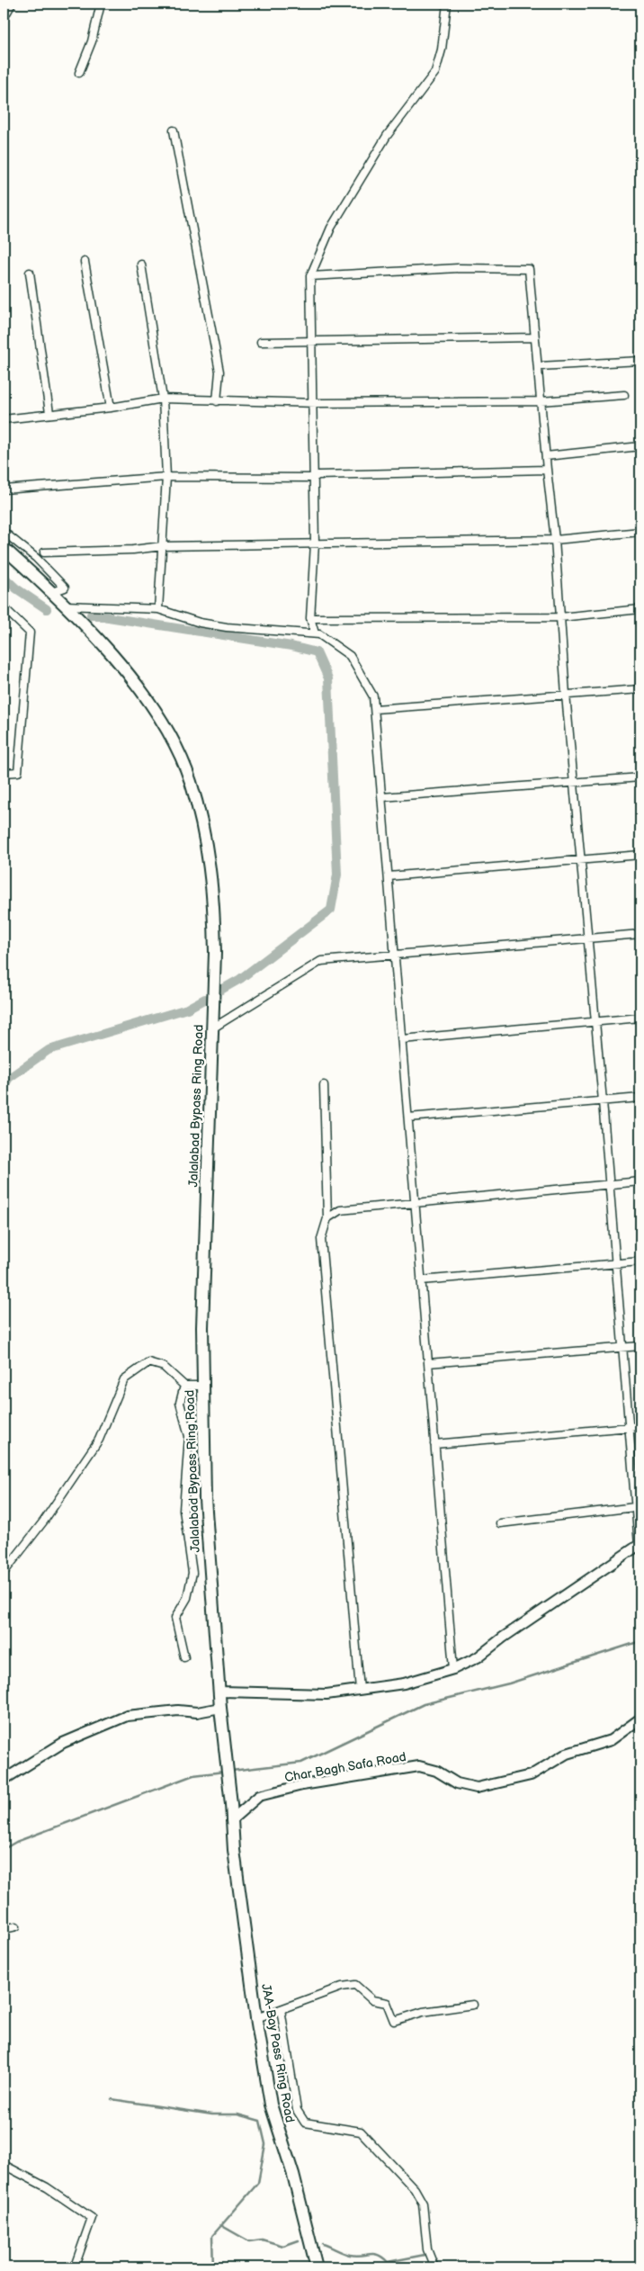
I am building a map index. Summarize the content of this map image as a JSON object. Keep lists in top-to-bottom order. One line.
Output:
{"streets":{"highway":["Jalalabad Bypass Ring Road","JAA-Bay Pass Ring Road"],"street":["Char Bagh Safa Road"]},"crossings":[["Jalalabad Bypass Ring Road","Char Bagh Safa Road"],["Jalalabad Bypass Ring Road","JAA-Bay Pass Ring Road"],["Char Bagh Safa Road","JAA-Bay Pass Ring Road"]]}
